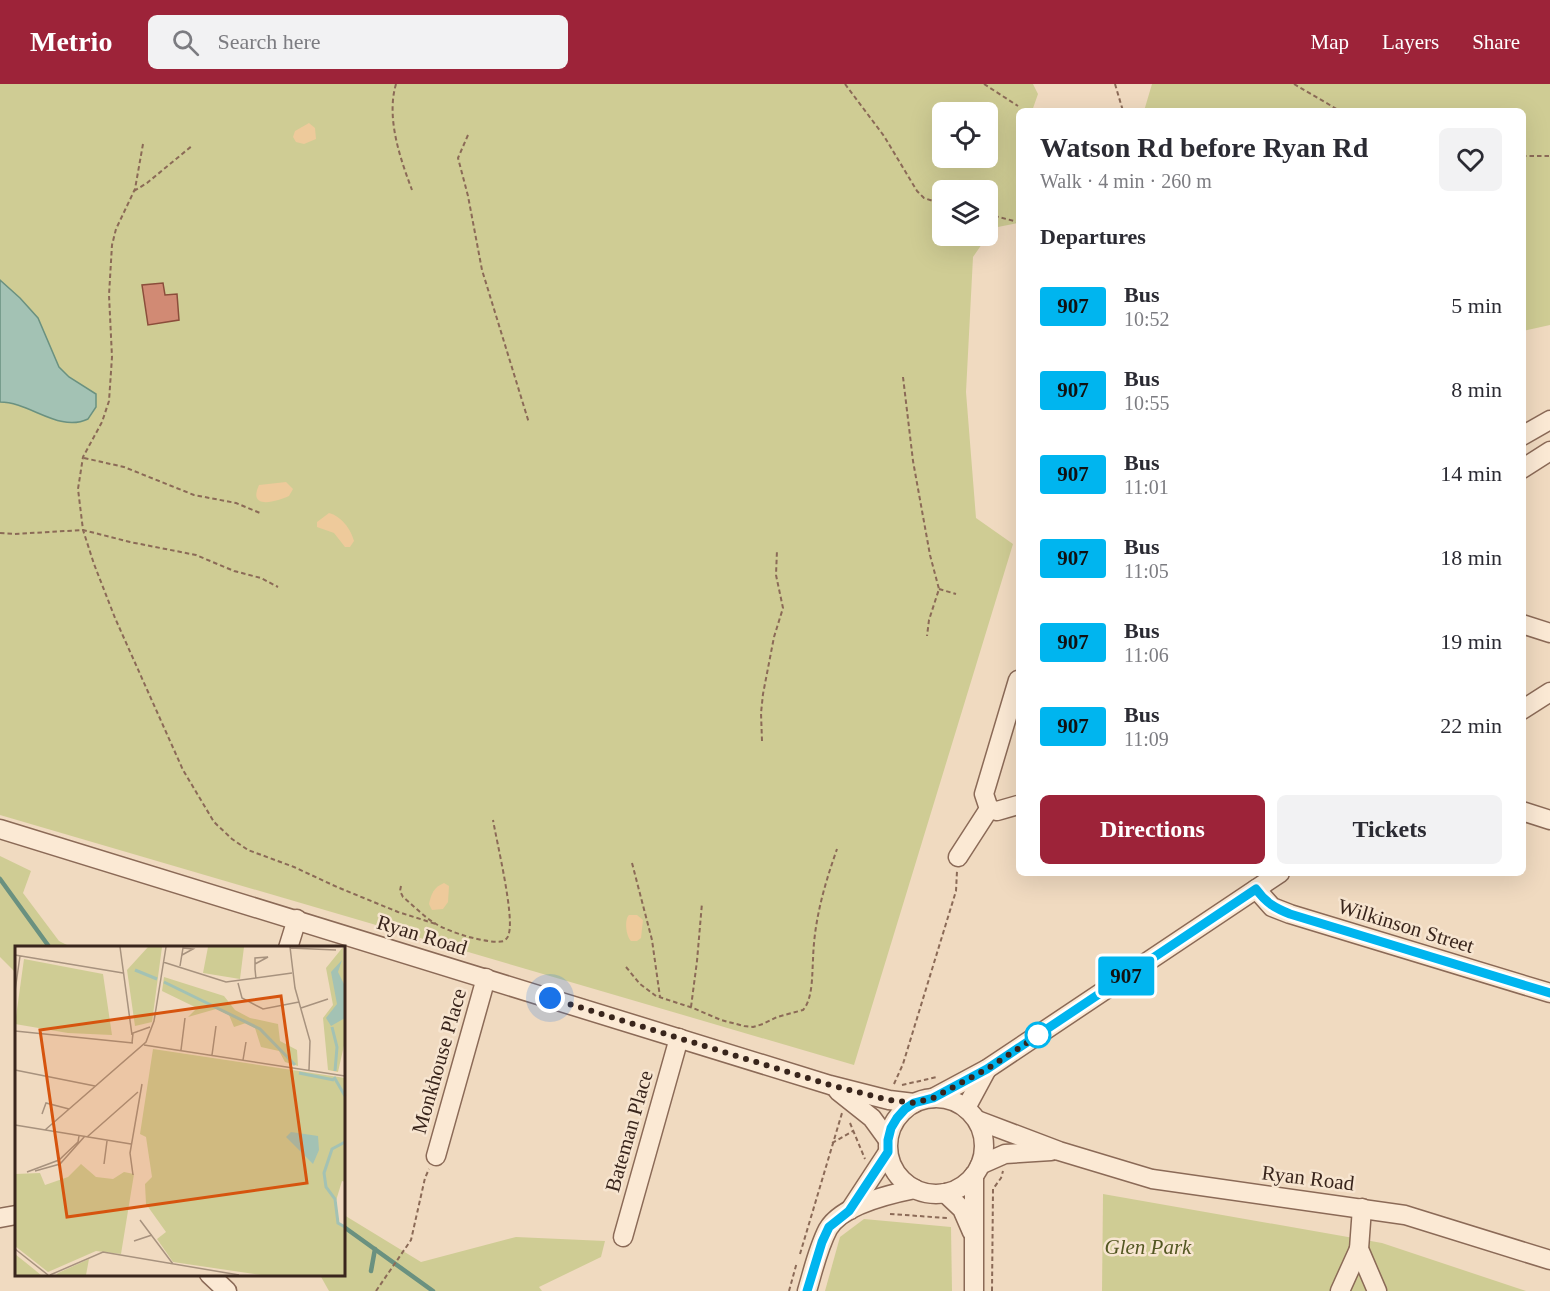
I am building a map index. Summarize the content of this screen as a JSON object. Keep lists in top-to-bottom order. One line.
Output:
{"streets":{"street":["Wilkinson Street","Ryan Road","Monkhouse Place","Bateman Place"]},"crossings":[["Ryan Road","Monkhouse Place"],["Ryan Road","Bateman Place"]],"parks":["Glen Park"],"lines":["bus line 907"],"page":{"header":"Metrio","search":"Search here","nav":["Map","Layers","Share"],"on_map":"907","heading":[["Watson Rd before Ryan Rd","Walk · 4 min · 260 m"],"Departures"],"list":[{"mark":"907","name":"Bus","note":"10:52","value":"5 min"},{"mark":"907","name":"Bus","note":"10:55","value":"8 min"},{"mark":"907","name":"Bus","note":"11:01","value":"14 min"},{"mark":"907","name":"Bus","note":"11:05","value":"18 min"},{"mark":"907","name":"Bus","note":"11:06","value":"19 min"},{"mark":"907","name":"Bus","note":"11:09","value":"22 min"}],"buttons":["Directions","Tickets"]}}
